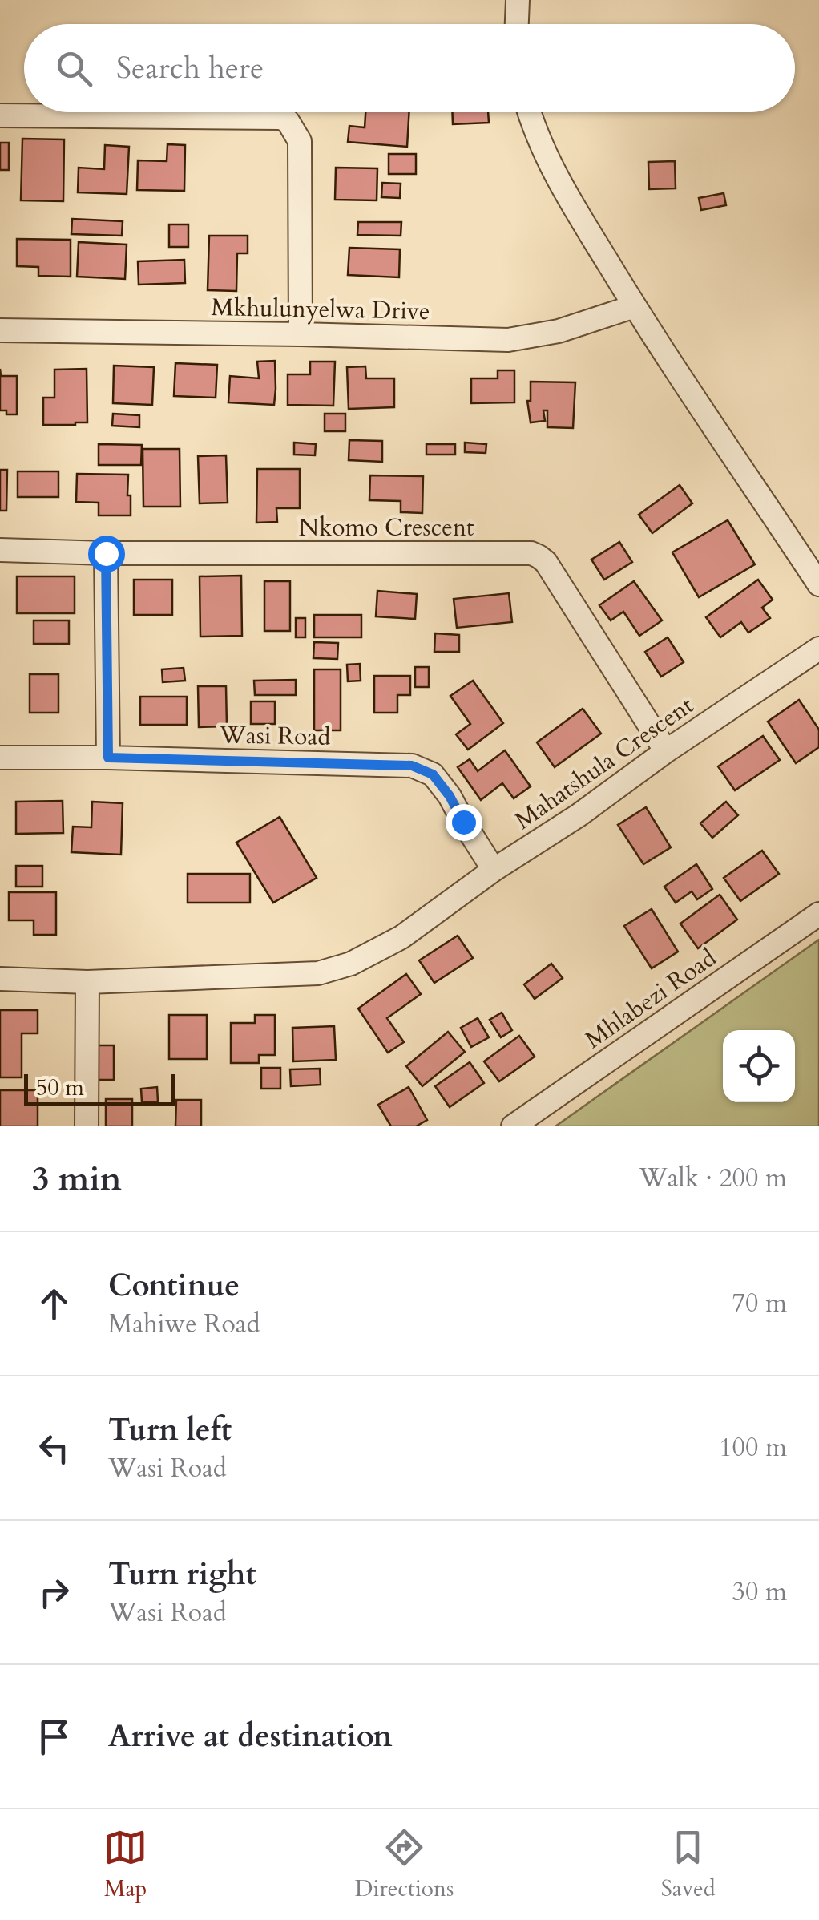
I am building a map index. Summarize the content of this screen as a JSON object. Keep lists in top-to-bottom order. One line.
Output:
{"streets":{"street":["Mkhulunyelwa Drive","Nkomo Crescent","Wasi Road","Mahatshula Crescent","Mhlabezi Road"]},"crossings":[["Nkomo Crescent","Mahatshula Crescent"],["Wasi Road","Mahatshula Crescent"]],"scale_bar":"50 m","page":{"search":"Search here","scale":"50 m","heading":["3 min","Walk · 200 m"],"list":[["Continue","Mahiwe Road","70 m"],["Turn left","Wasi Road","100 m"],["Turn right","Wasi Road","30 m"],"Arrive at destination"],"nav":["Map","Directions","Saved"]}}
